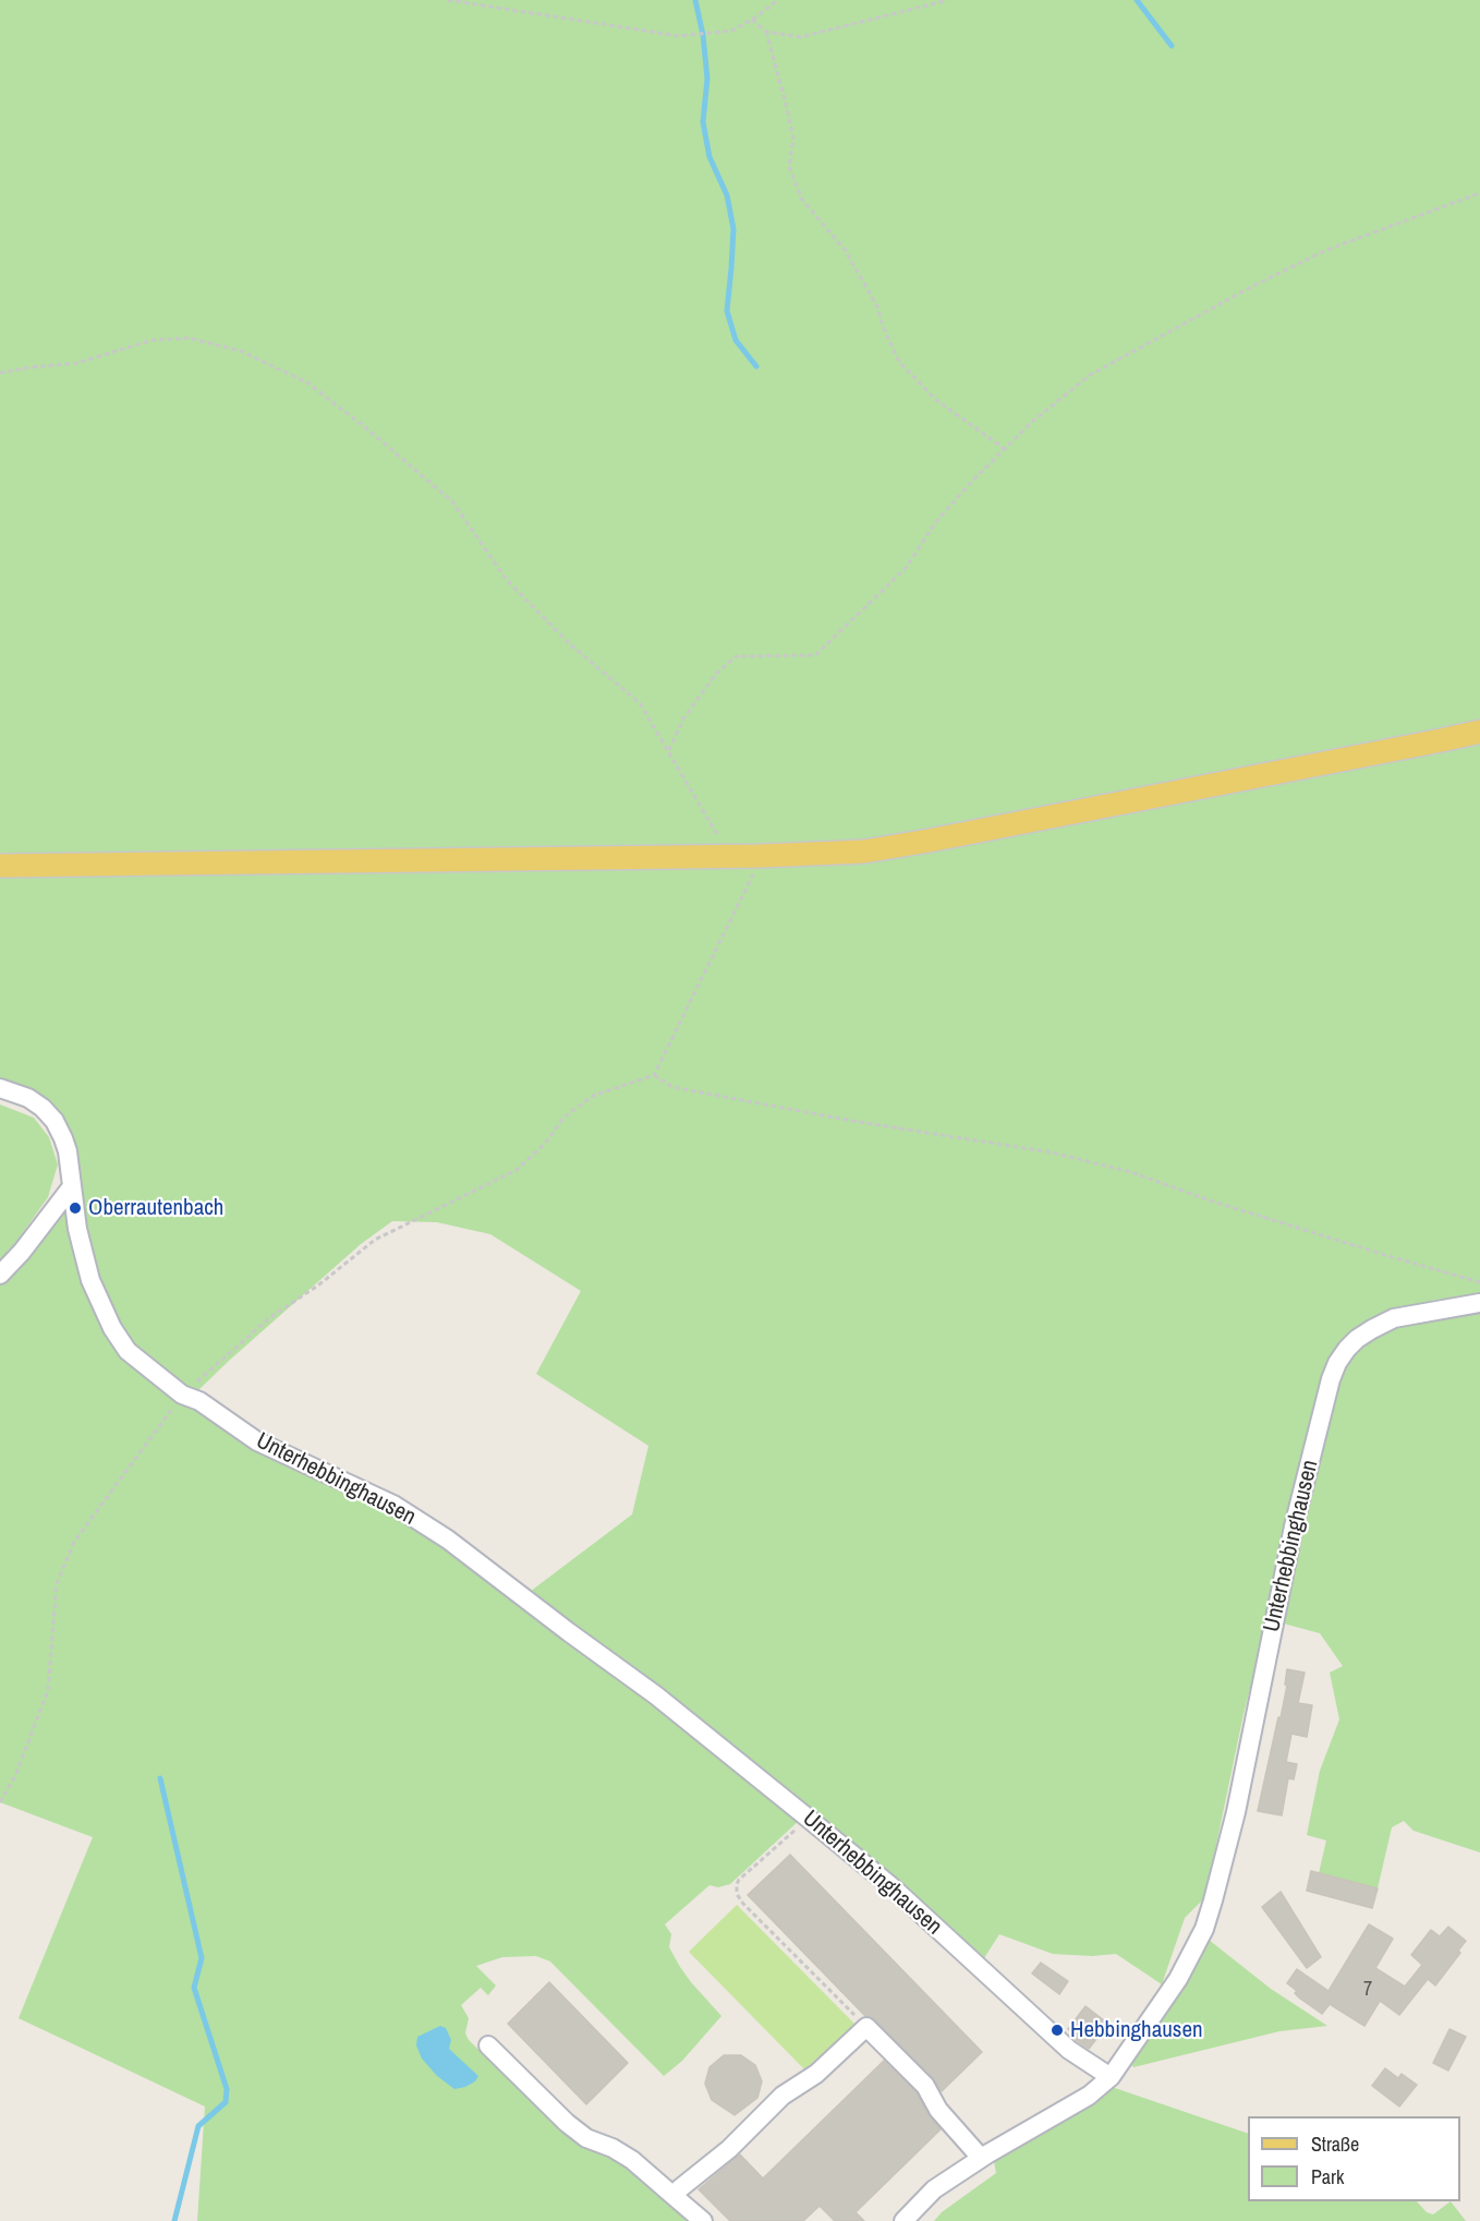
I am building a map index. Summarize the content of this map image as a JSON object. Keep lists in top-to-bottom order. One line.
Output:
{"streets":{"street":["Unterhebbinghausen"]},"places":["Oberrautenbach","Hebbinghausen"],"house_numbers":["7"],"legend":["Straße","Park"]}
